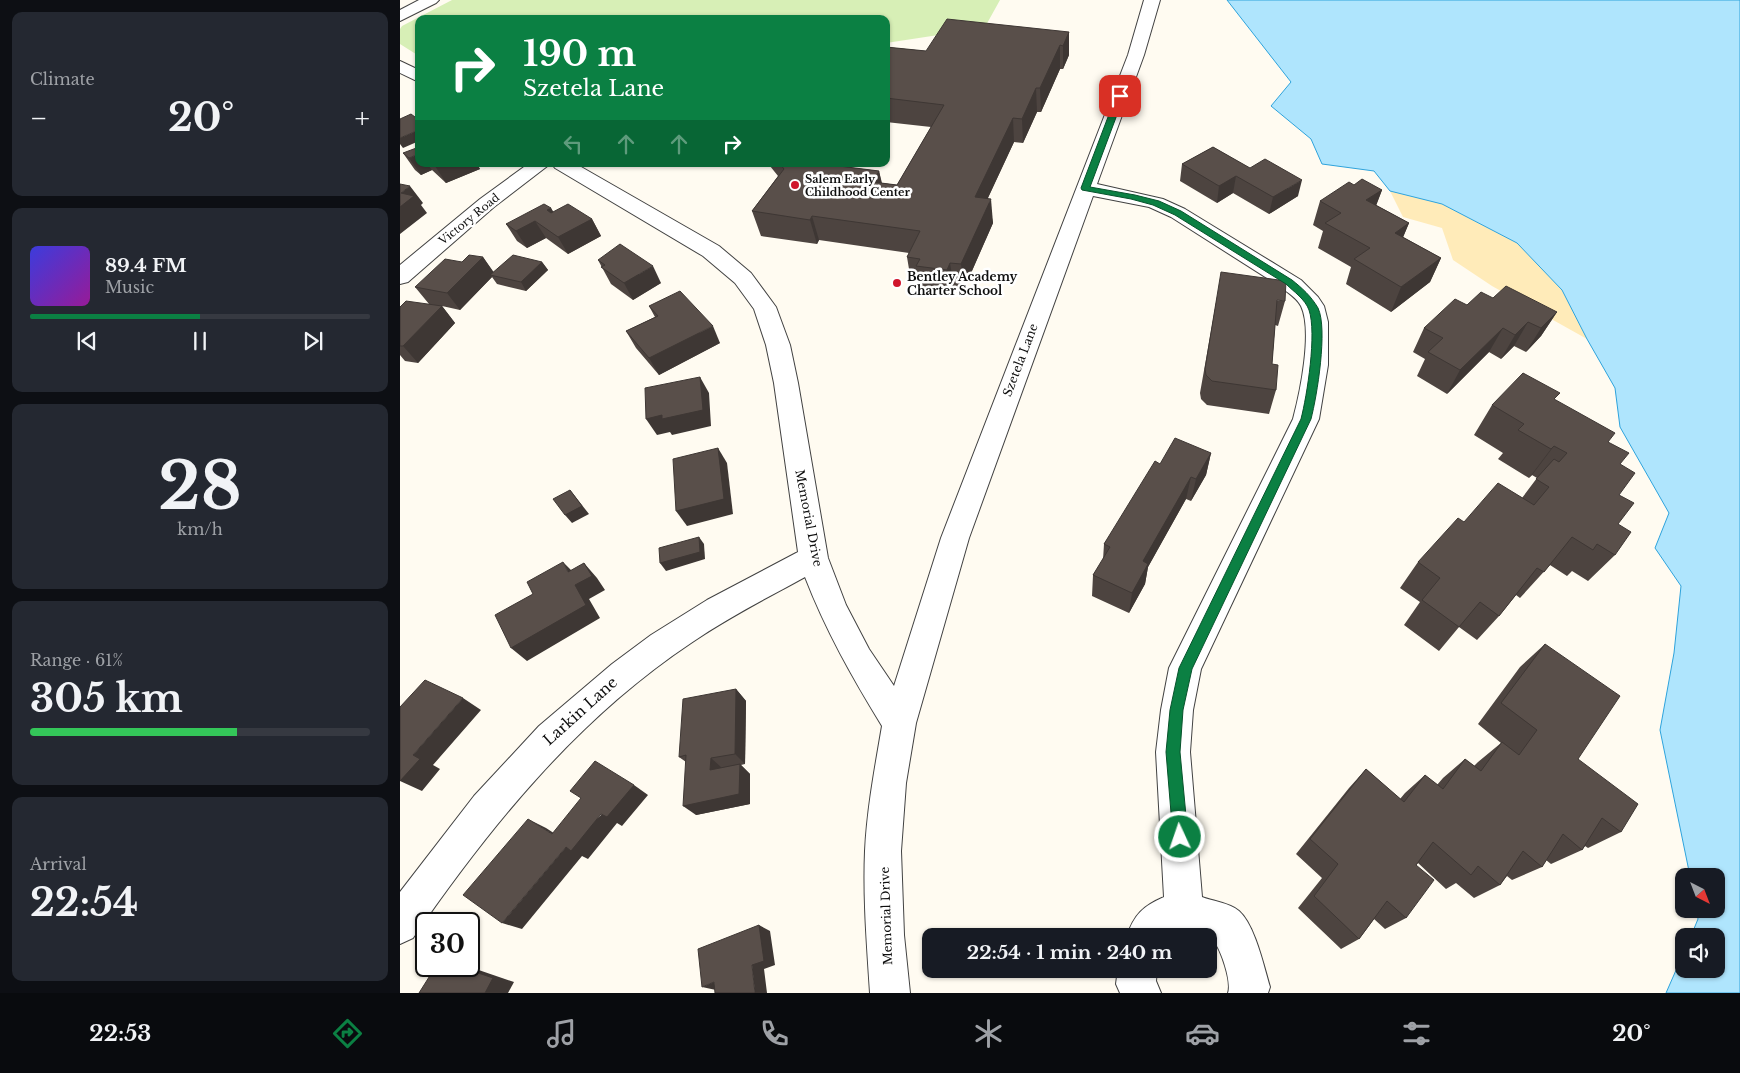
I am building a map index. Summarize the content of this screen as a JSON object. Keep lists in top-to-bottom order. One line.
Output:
{"streets":{"street":["Victory Road","Szetela Lane","Memorial Drive","Larkin Lane"]},"crossings":[["Szetela Lane","Memorial Drive"],["Memorial Drive","Larkin Lane"]],"places":["Salem Early Childhood Center","Bentley Academy Charter School"],"north":"bottom right","page":{"tile":["Climate",["28","km/h"],["Range · 61%","305 km"],["Arrival","22:54"]],"turn":["190 m","Szetela Lane"],"heat":["−","20°","+"],"song":["89.4 FM","Music"],"limit":"30","trip":"22:54 · 1 min · 240 m","tabs":["22:53","20°"]}}
